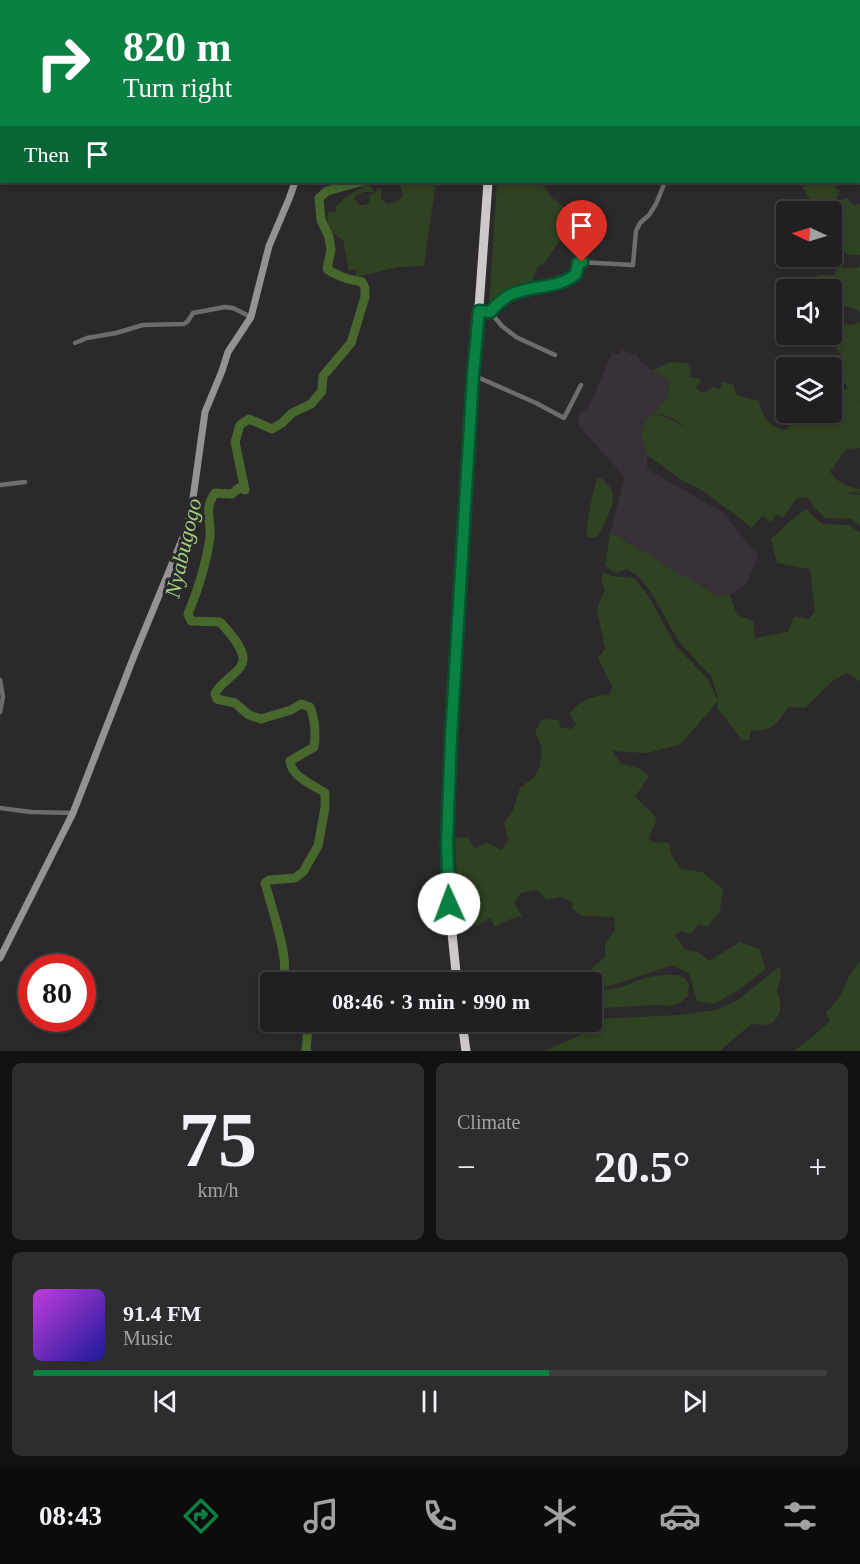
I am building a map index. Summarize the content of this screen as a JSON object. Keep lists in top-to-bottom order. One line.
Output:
{"water":["Nyabugogo"],"north":"left","page":{"turn":["820 m","Turn right"],"then":"Then","limit":"80","trip":"08:46 · 3 min · 990 m","tile":[["75","km/h"],"Climate"],"heat":["−","20.5°","+"],"song":["91.4 FM","Music"],"tabs":"08:43"}}
